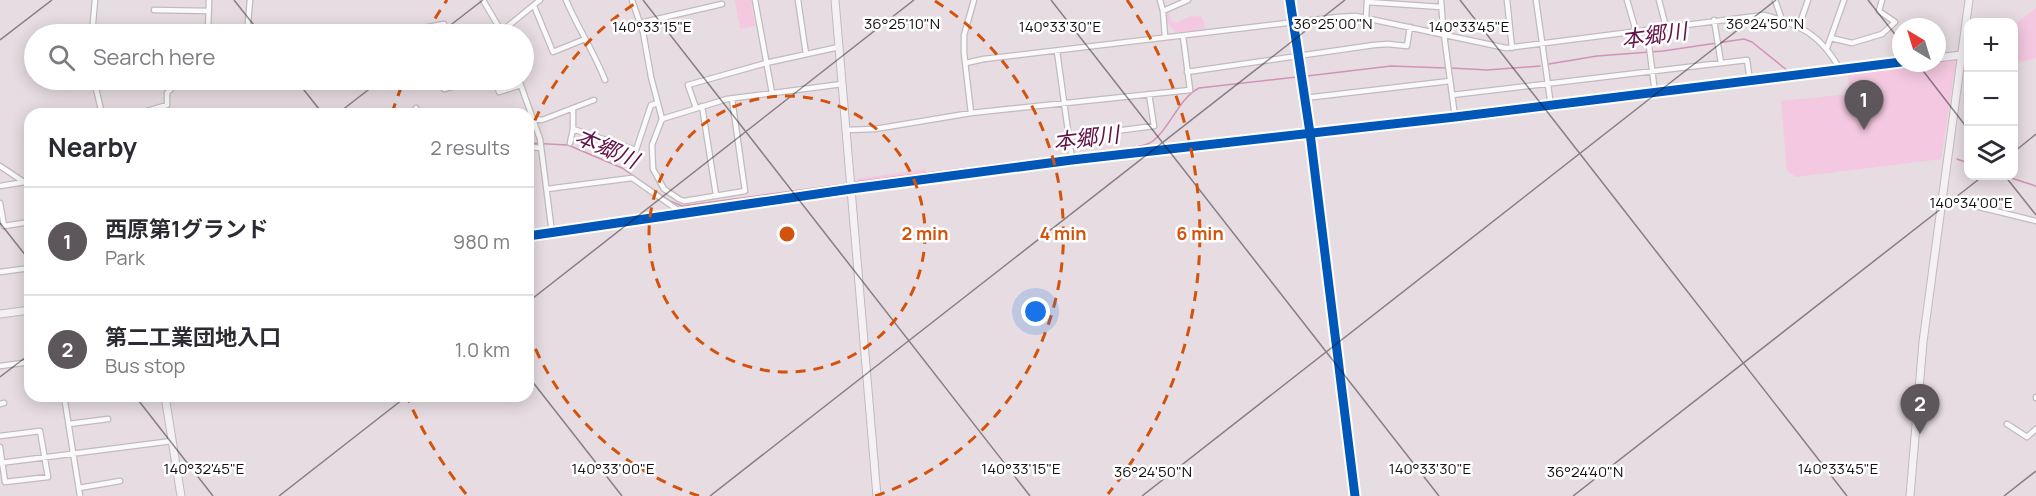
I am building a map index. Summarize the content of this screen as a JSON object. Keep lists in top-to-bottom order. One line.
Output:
{"water":["本郷川"],"north":"top left","page":{"map_buttons":["+","−"],"search":"Search here","pins":["1","2"],"heading":["Nearby","2 results"],"list":[{"mark":"1","name":"西原第1グランド","note":"Park","value":"980 m"},{"mark":"2","name":"第二工業団地入口","note":"Bus stop","value":"1.0 km"}]},"coordinates":["36°24'50\"N","36°25'10\"N","36°25'00\"N","140°33'15\"E","140°33'30\"E","140°33'45\"E","140°34'00\"E","140°32'45\"E","140°33'00\"E","36°24'40\"N"],"rings":["2 min","4 min","6 min"]}
